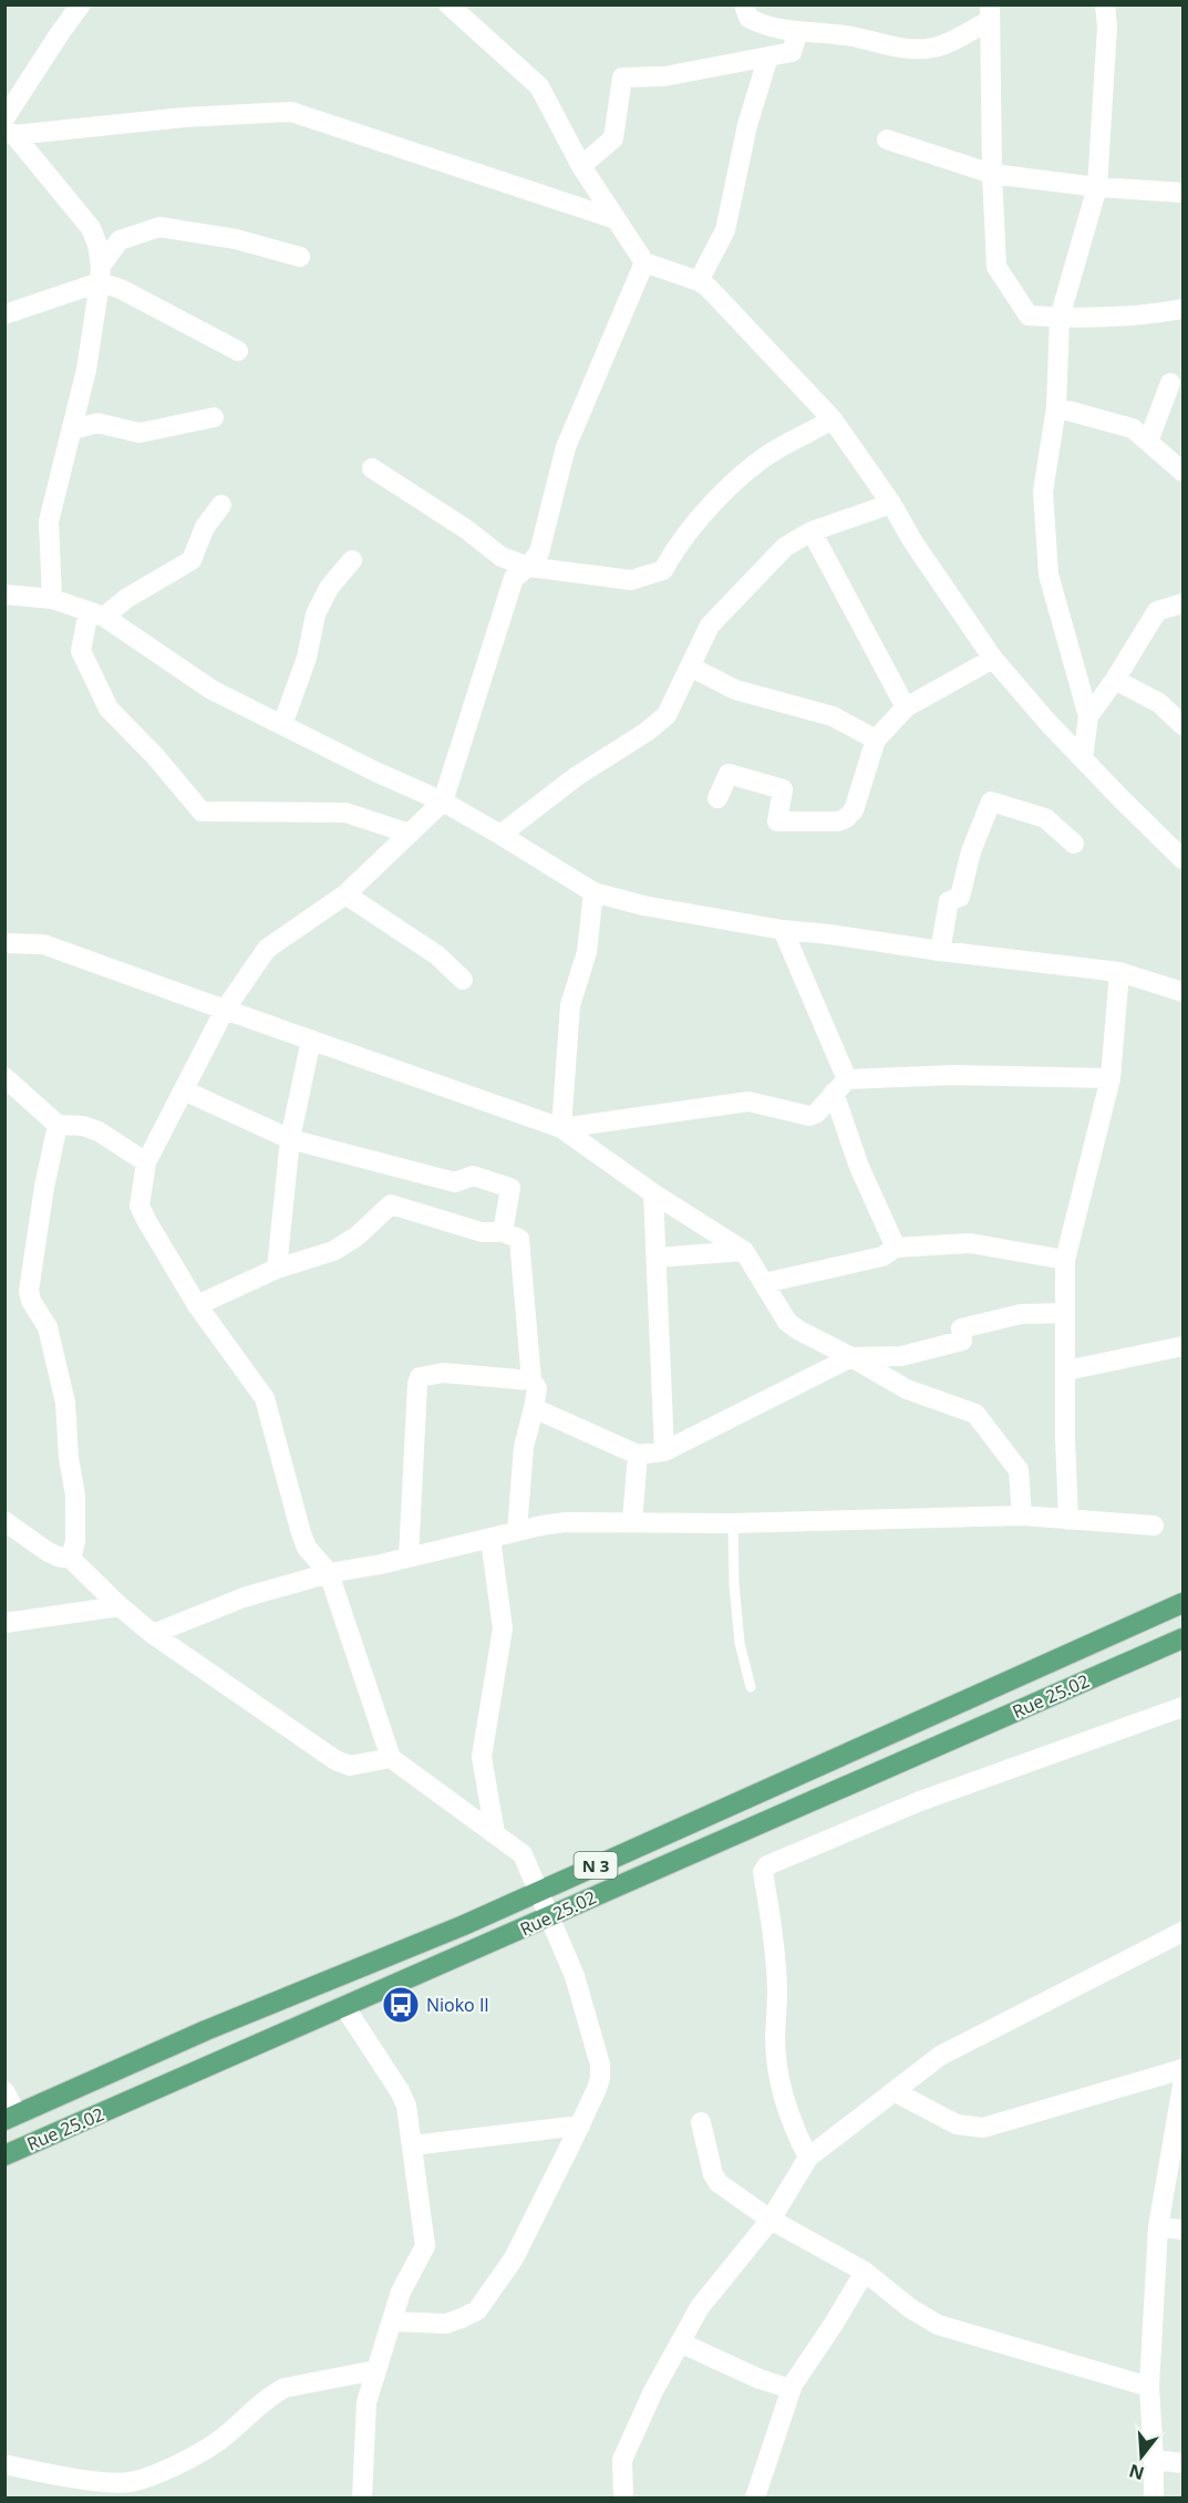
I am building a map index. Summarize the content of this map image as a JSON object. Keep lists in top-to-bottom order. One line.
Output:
{"streets":{"main road":["Rue 25.02","N 3"]},"places":{"bus stop":["Nioko II"]},"north":"bottom"}
